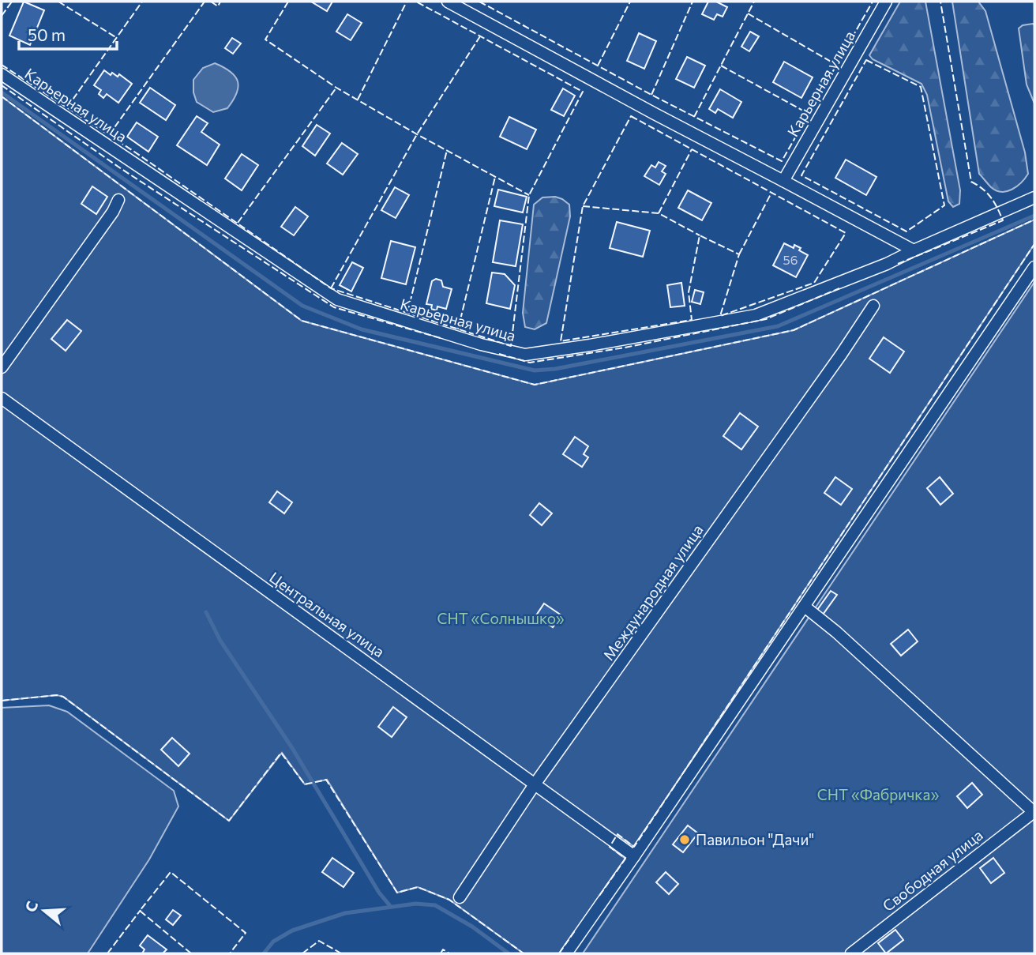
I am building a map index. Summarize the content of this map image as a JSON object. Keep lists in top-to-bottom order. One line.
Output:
{"streets":{"street":["Карьерная улица","Международная улица","Центральная улица","Свободная улица"]},"crossings":[["Международная улица","Центральная улица"]],"parks":["СНТ «Солнышко»","СНТ «Фабричка»"],"places":["Павильон \"Дачи\""],"house_numbers":["56"],"scale_bar":"50 m","north":"left"}
